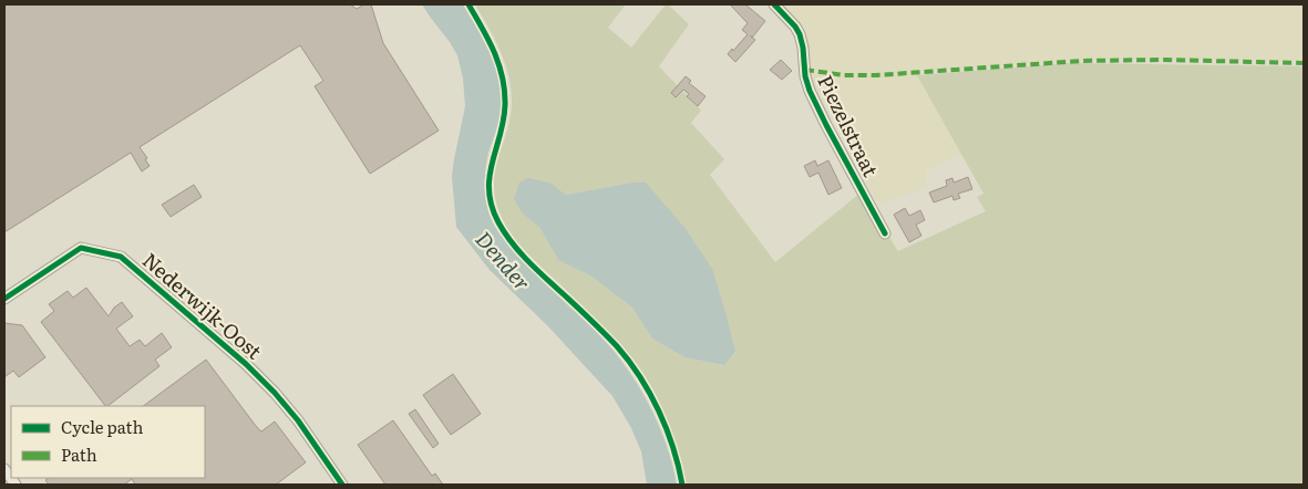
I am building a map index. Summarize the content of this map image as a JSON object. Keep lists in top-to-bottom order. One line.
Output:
{"streets":{"street":["Piezelstraat","Nederwijk-Oost"]},"water":["Dender"],"legend":["Cycle path","Path"]}
